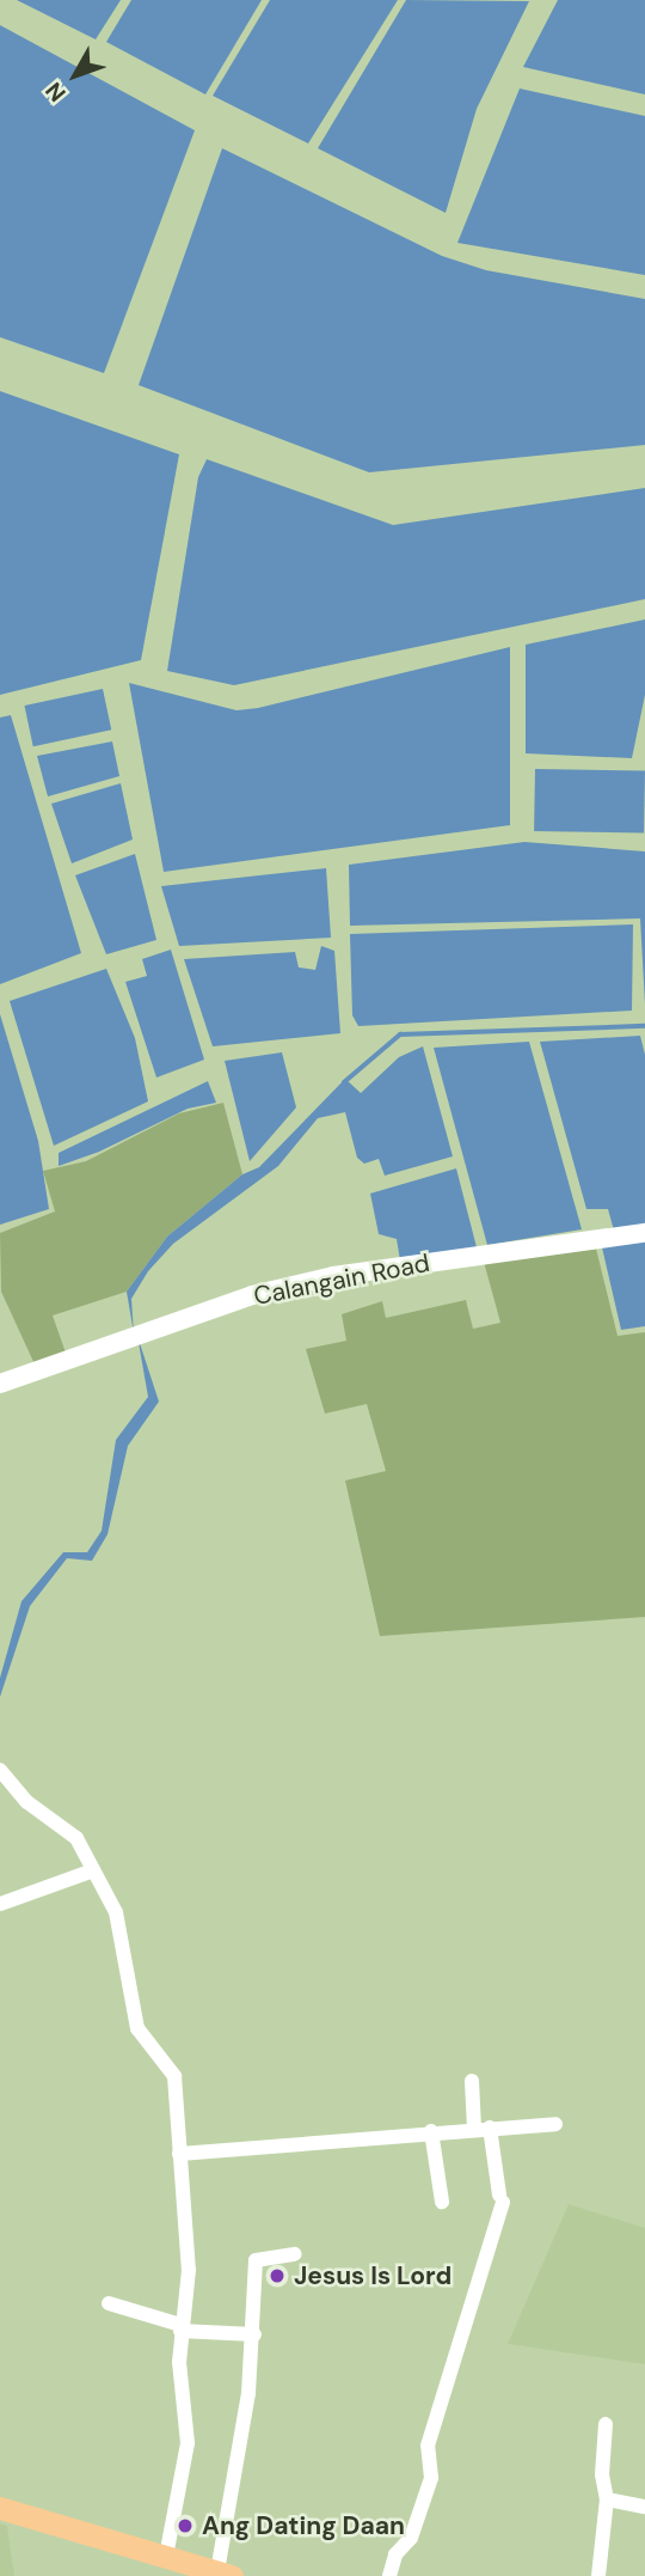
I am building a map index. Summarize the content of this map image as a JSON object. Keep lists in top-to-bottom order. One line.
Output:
{"streets":{"street":["Calangain Road"]},"places":["Jesus Is Lord","Ang Dating Daan"],"north":"bottom left"}
